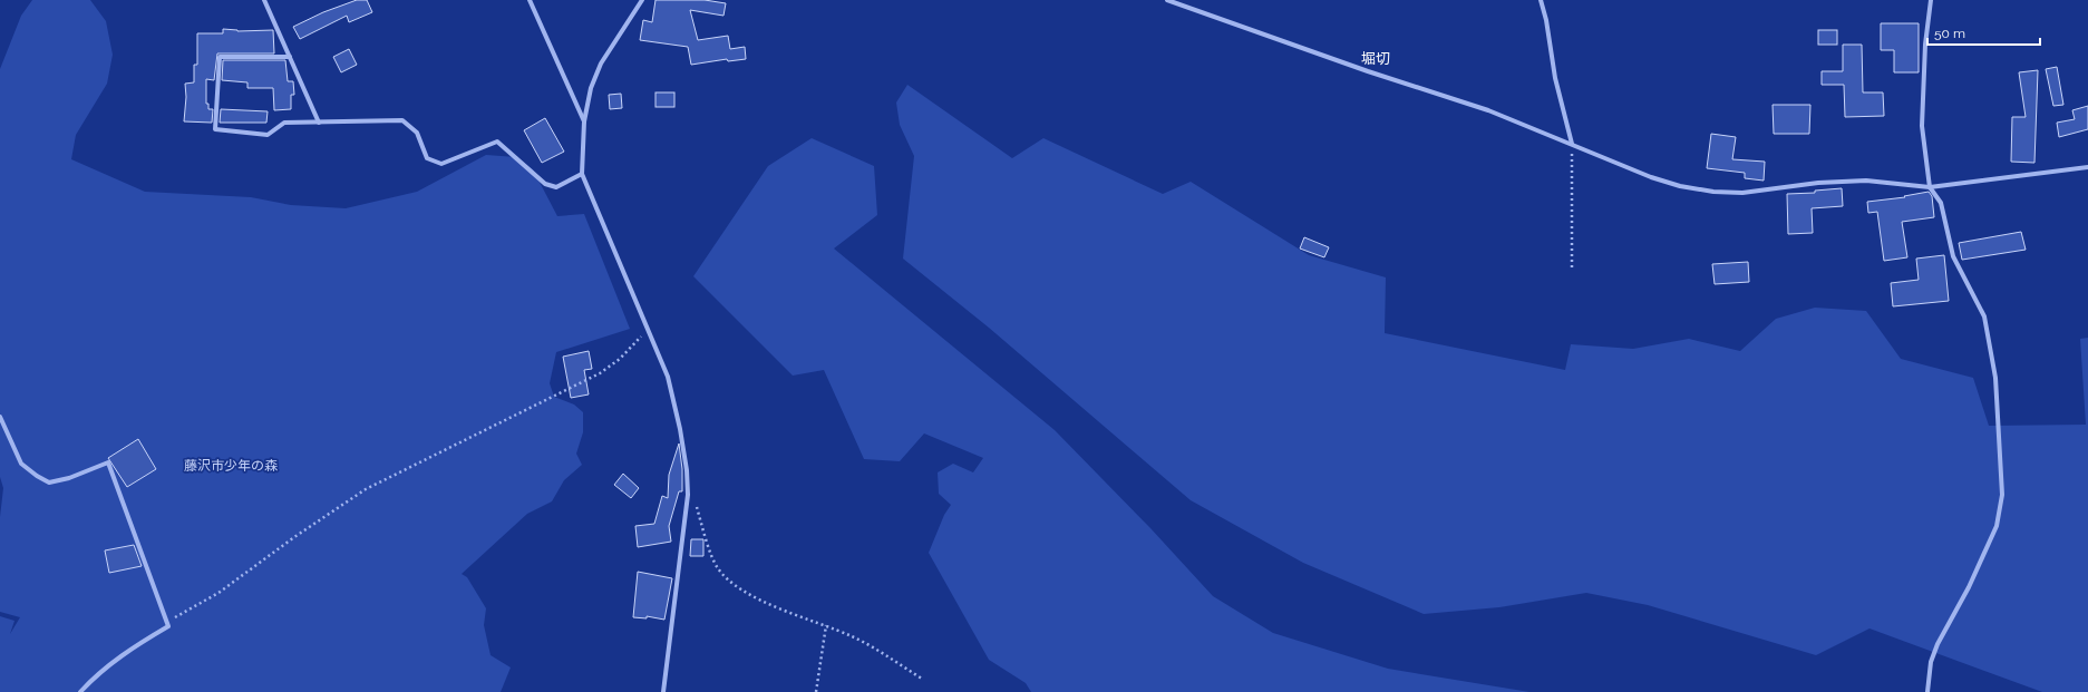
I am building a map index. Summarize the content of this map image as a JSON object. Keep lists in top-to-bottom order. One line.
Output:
{"districts":["堀切"],"parks":["藤沢市少年の森"],"scale_bar":"50 m"}
